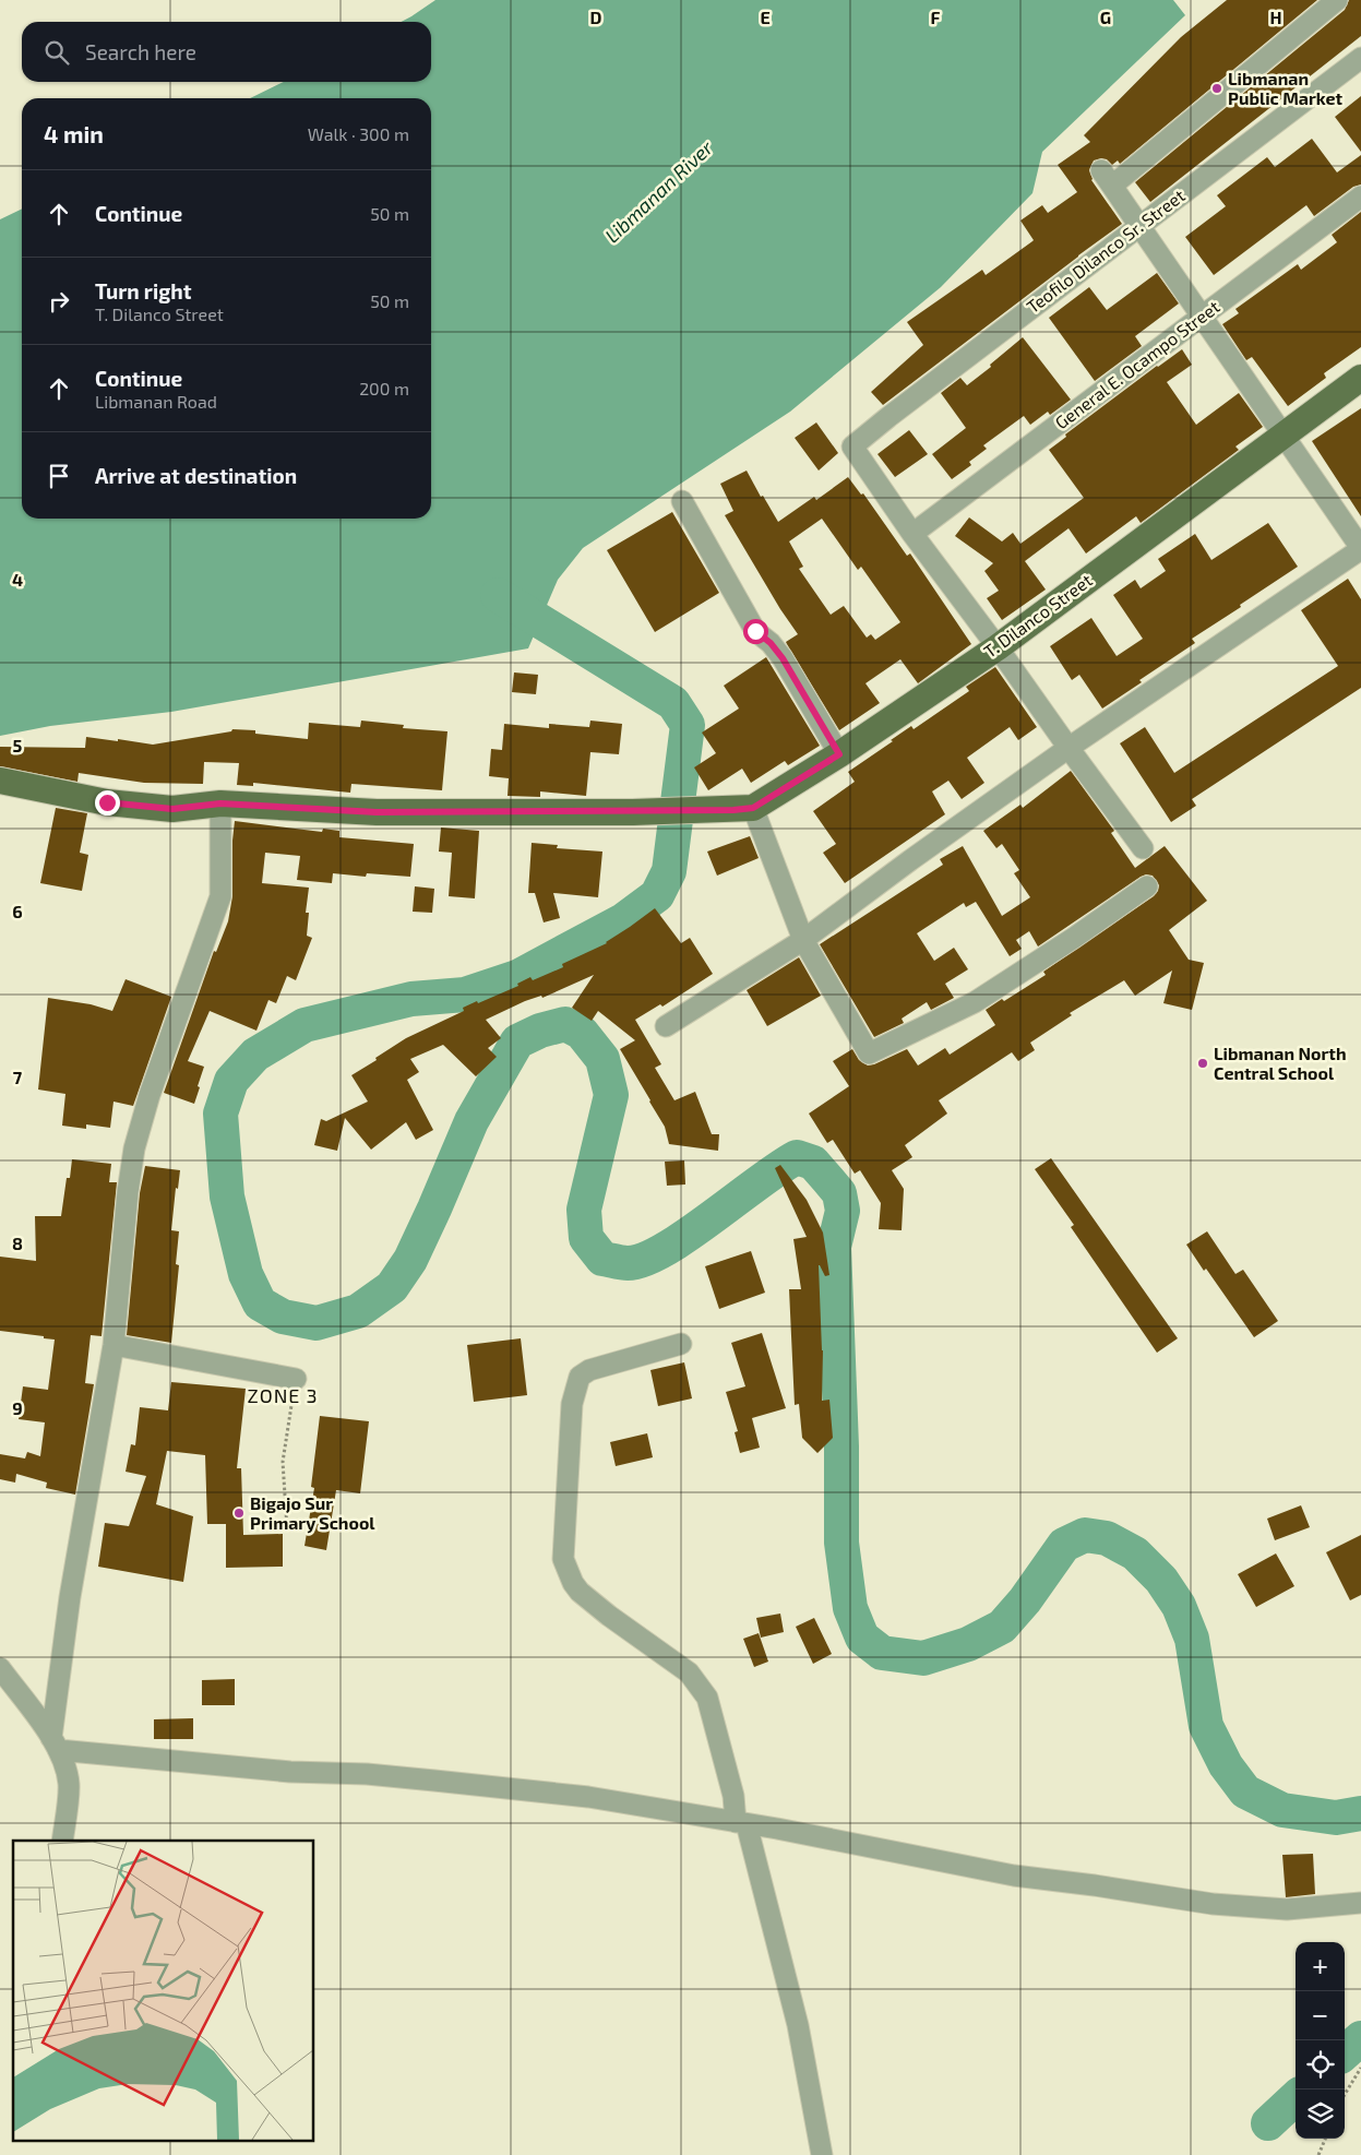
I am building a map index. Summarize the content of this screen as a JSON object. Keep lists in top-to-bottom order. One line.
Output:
{"streets":{"main road":["T. Dilanco Street"],"street":["Teofilo Dilanco Sr. Street","General E. Ocampo Street"]},"crossings":[["Teofilo Dilanco Sr. Street","General E. Ocampo Street"]],"districts":["ZONE 3"],"water":["Libmanan River"],"places":["Libmanan Public Market","Libmanan North Central School","Bigajo Sur Primary School"],"page":{"search":"Search here","heading":["4 min","Walk · 300 m"],"list":[["Continue","50 m"],["Turn right","T. Dilanco Street","50 m"],["Continue","Libmanan Road","200 m"],"Arrive at destination"],"map_buttons":["+","−"]},"grid":{"columns":["D","E","F","G","H"],"rows":["4","5","6","7","8","9"]}}
